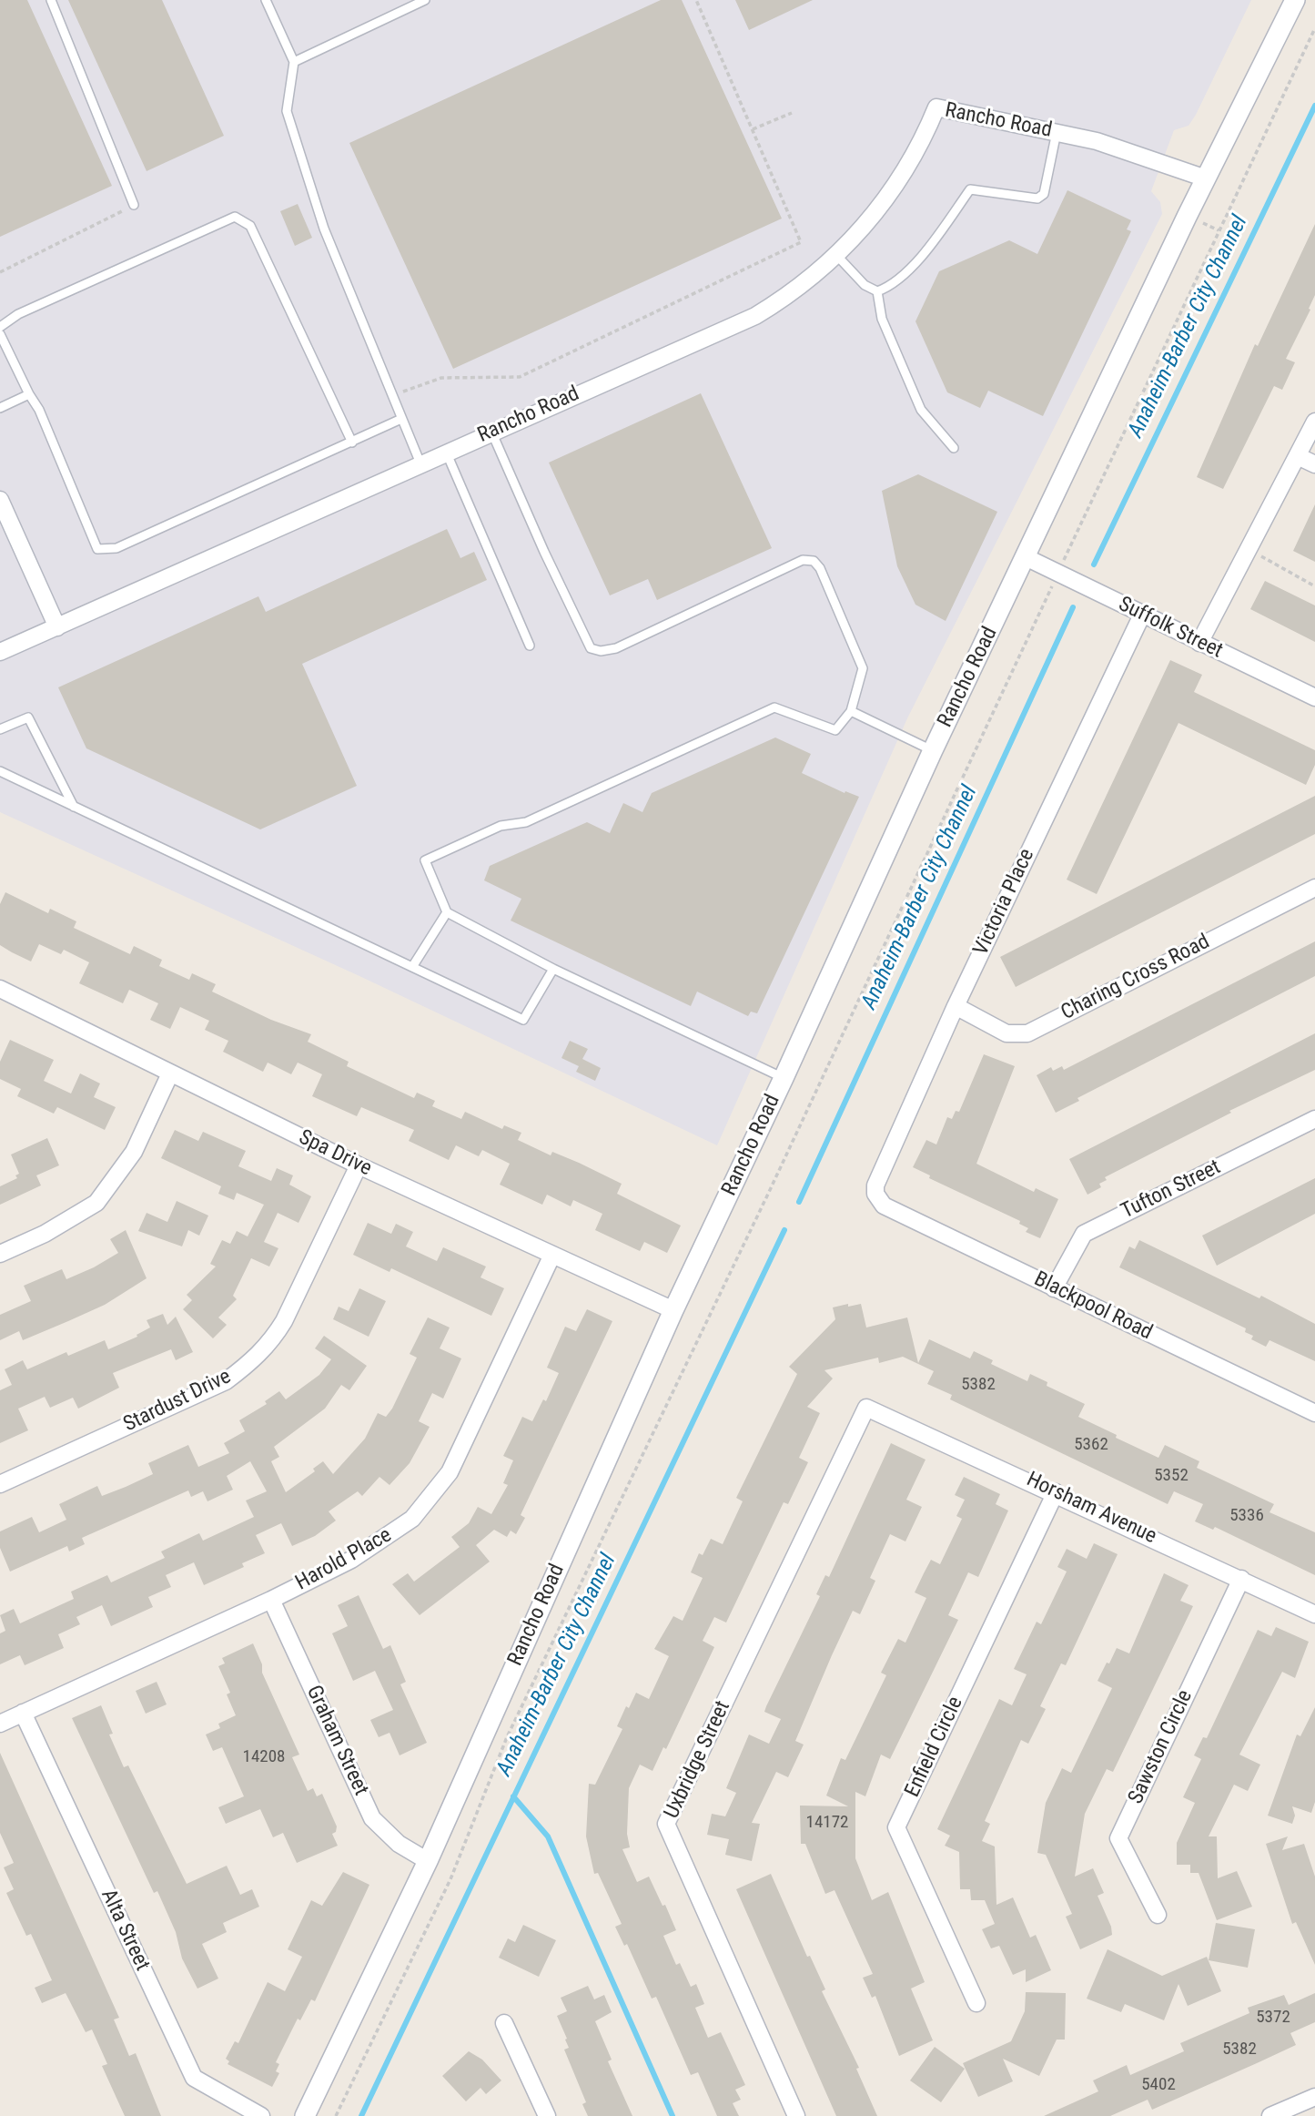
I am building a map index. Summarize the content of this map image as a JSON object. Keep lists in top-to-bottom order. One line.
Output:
{"streets":{"street":["Rancho Road","Suffolk Street","Victoria Place","Charing Cross Road","Spa Drive","Tufton Street","Blackpool Road","Stardust Drive","Horsham Avenue","Harold Place","Graham Street","Enfield Circle","Sawston Circle","Uxbridge Street","Alta Street"]},"crossings":[["Rancho Road","Suffolk Street"],["Rancho Road","Spa Drive"],["Rancho Road","Graham Street"],["Suffolk Street","Victoria Place"],["Victoria Place","Charing Cross Road"],["Victoria Place","Blackpool Road"],["Spa Drive","Stardust Drive"],["Spa Drive","Harold Place"],["Tufton Street","Blackpool Road"],["Horsham Avenue","Enfield Circle"],["Horsham Avenue","Sawston Circle"],["Horsham Avenue","Uxbridge Street"],["Harold Place","Graham Street"],["Harold Place","Alta Street"]],"water":["Anaheim-Barber City Channel"],"house_numbers":["5382","5362","5352","5336","14208","14172","5372","5382","5402"]}
